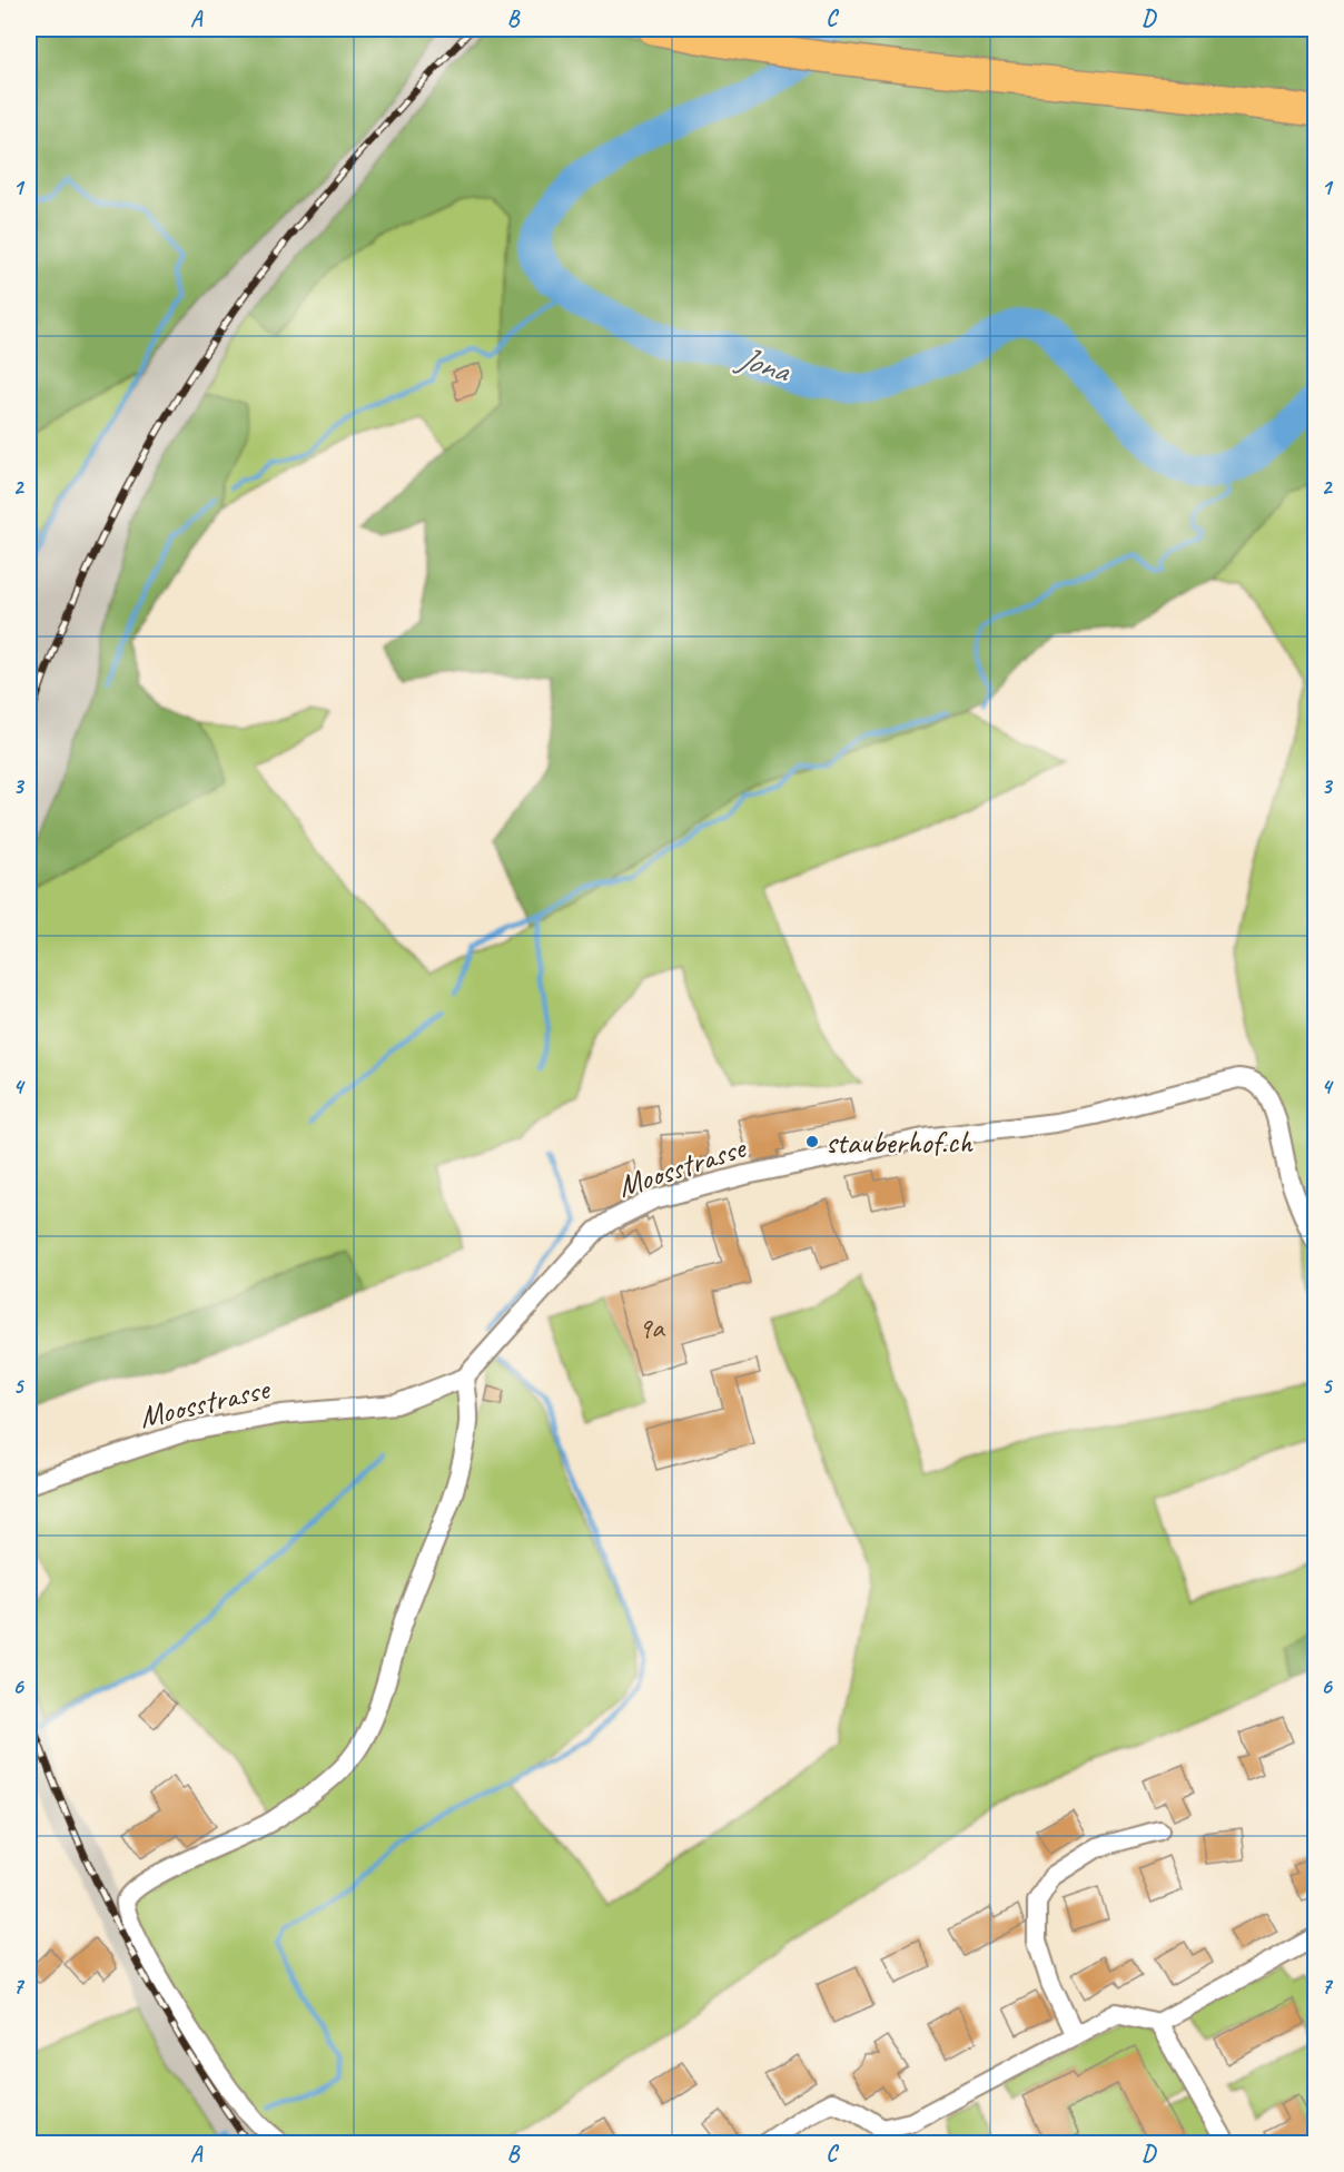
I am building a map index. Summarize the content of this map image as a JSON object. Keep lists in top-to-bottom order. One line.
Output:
{"streets":{"street":["Moosstrasse"]},"water":["Jona"],"places":["stauberhof.ch"],"house_numbers":["9a"],"grid":{"columns":["A","B","C","D"],"rows":["1","2","3","4","5","6","7"]}}
